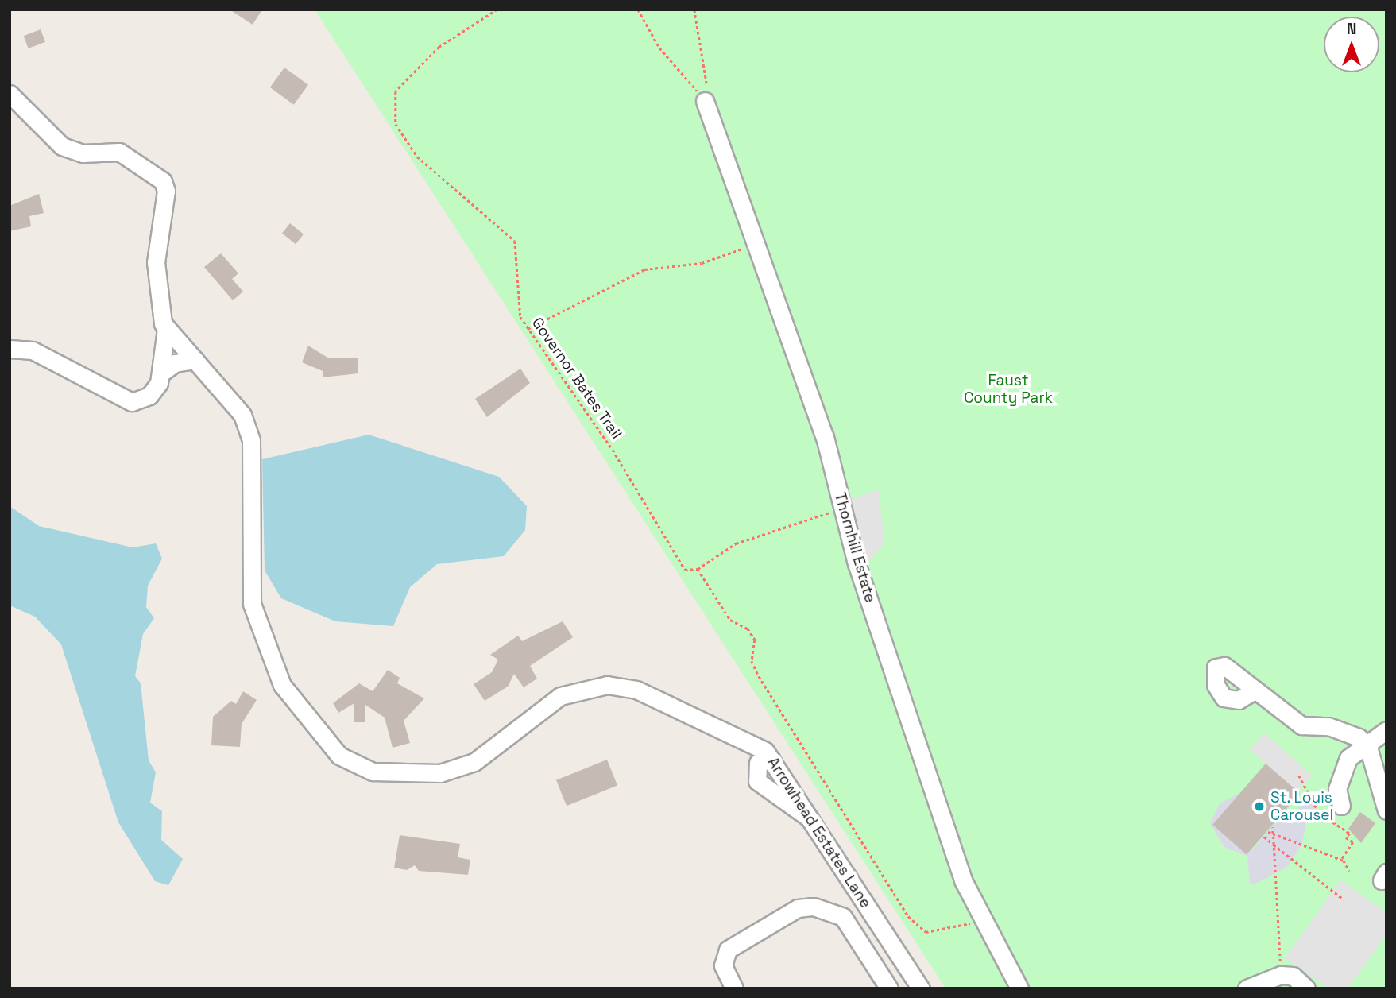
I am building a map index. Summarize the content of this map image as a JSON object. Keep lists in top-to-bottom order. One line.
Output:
{"streets":{"street":["Thornhill Estate","Arrowhead Estates Lane"],"path":["Governor Bates Trail"]},"parks":["Faust County Park"],"places":["St. Louis Carousel"],"north":"top"}
